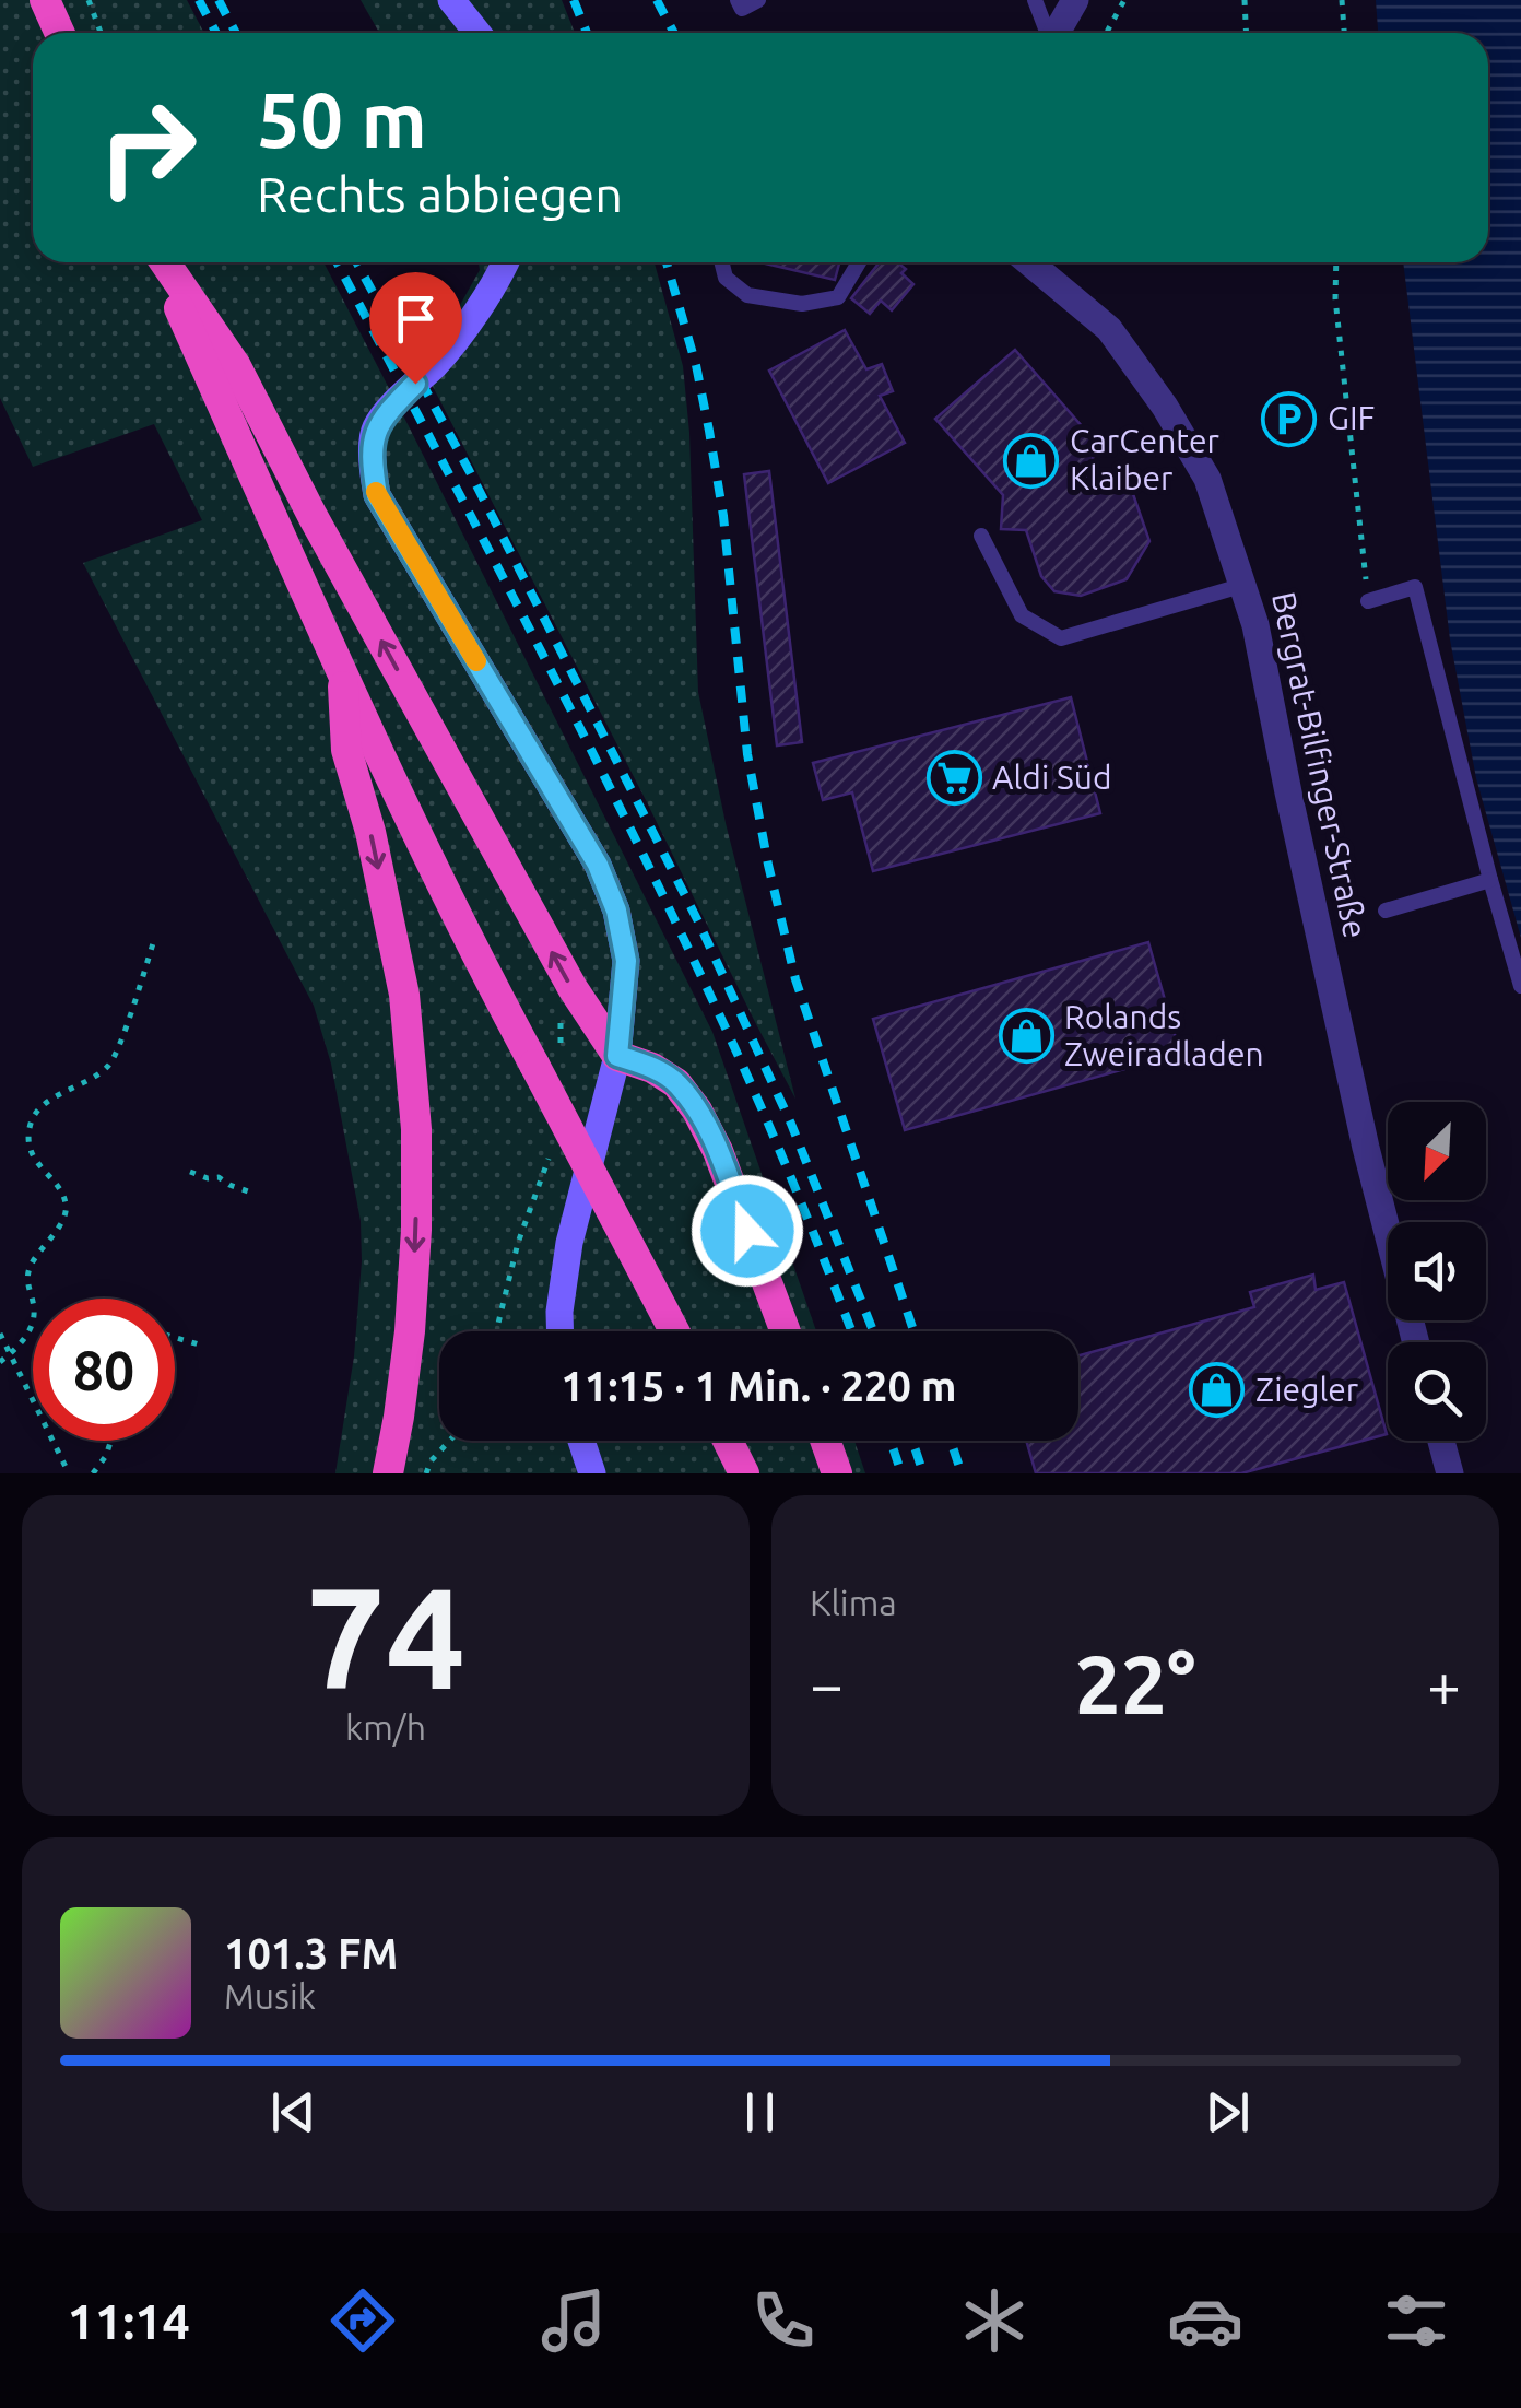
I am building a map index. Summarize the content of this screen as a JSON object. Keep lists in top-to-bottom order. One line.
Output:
{"streets":{"street":["Bergrat-Bilfinger-Straße"]},"places":{"parking":["GIF"],"shop":["CarCenter Klaiber","Rolands Zweiradladen","Ziegler"],"supermarket":["Aldi Süd"]},"north":"bottom left","page":{"turn":["50 m","Rechts abbiegen"],"limit":"80","trip":"11:15 · 1 Min. · 220 m","tile":[["74","km/h"],"Klima"],"heat":["−","22°","+"],"song":["101.3 FM","Musik"],"tabs":"11:14"}}
